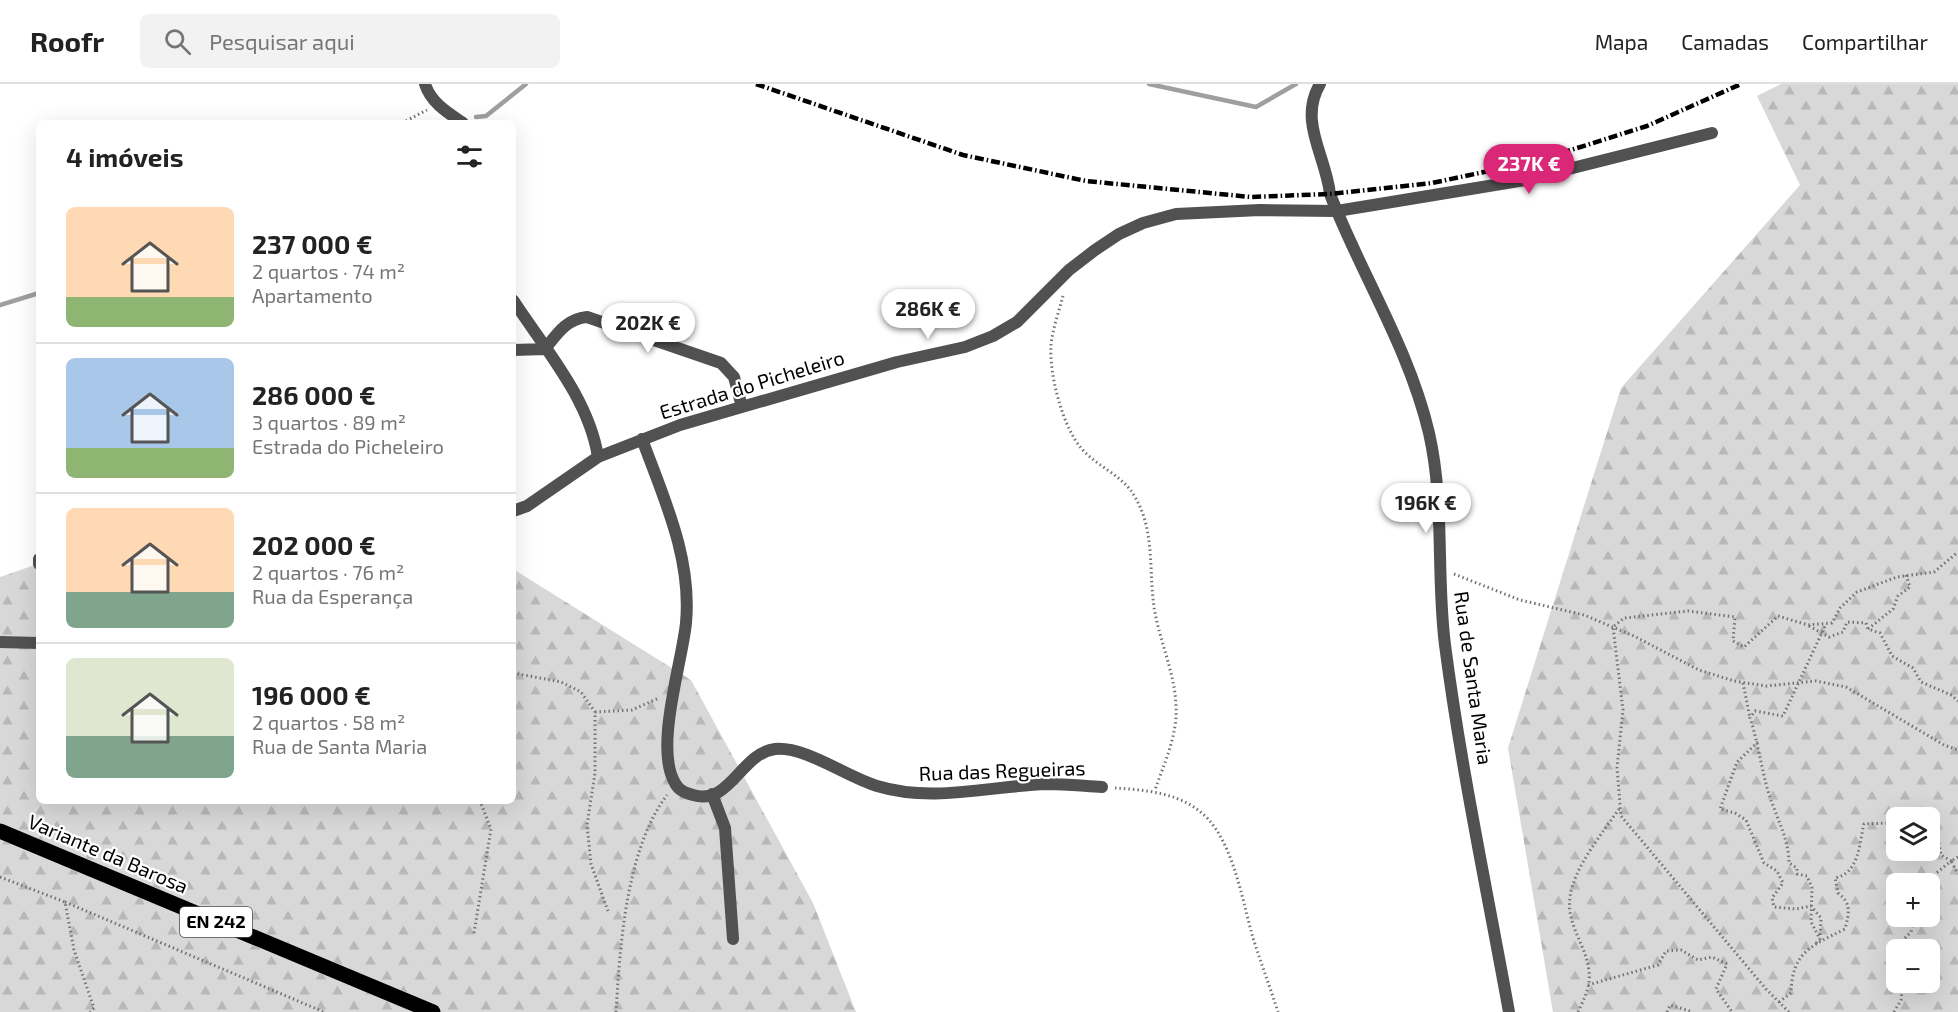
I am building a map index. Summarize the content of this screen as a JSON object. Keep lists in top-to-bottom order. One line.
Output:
{"streets":{"main road":["Variante da Barosa","EN 242"],"street":["Estrada do Picheleiro","Rua de Santa Maria","Rua das Regueiras"]},"crossings":[["Estrada do Picheleiro","Rua de Santa Maria"]],"page":{"header":"Roofr","search":"Pesquisar aqui","nav":["Mapa","Camadas","Compartilhar"],"heading":"4 imóveis","price":["237K €","286K €","202K €","196K €"],"list":[{"name":"237 000 €","note":"2 quartos · 74 m² · Apartamento"},{"name":"286 000 €","note":"3 quartos · 89 m² · Estrada do Picheleiro"},{"name":"202 000 €","note":"2 quartos · 76 m² · Rua da Esperança"},{"name":"196 000 €","note":"2 quartos · 58 m² · Rua de Santa Maria"}],"map_buttons":["+","−"]}}
